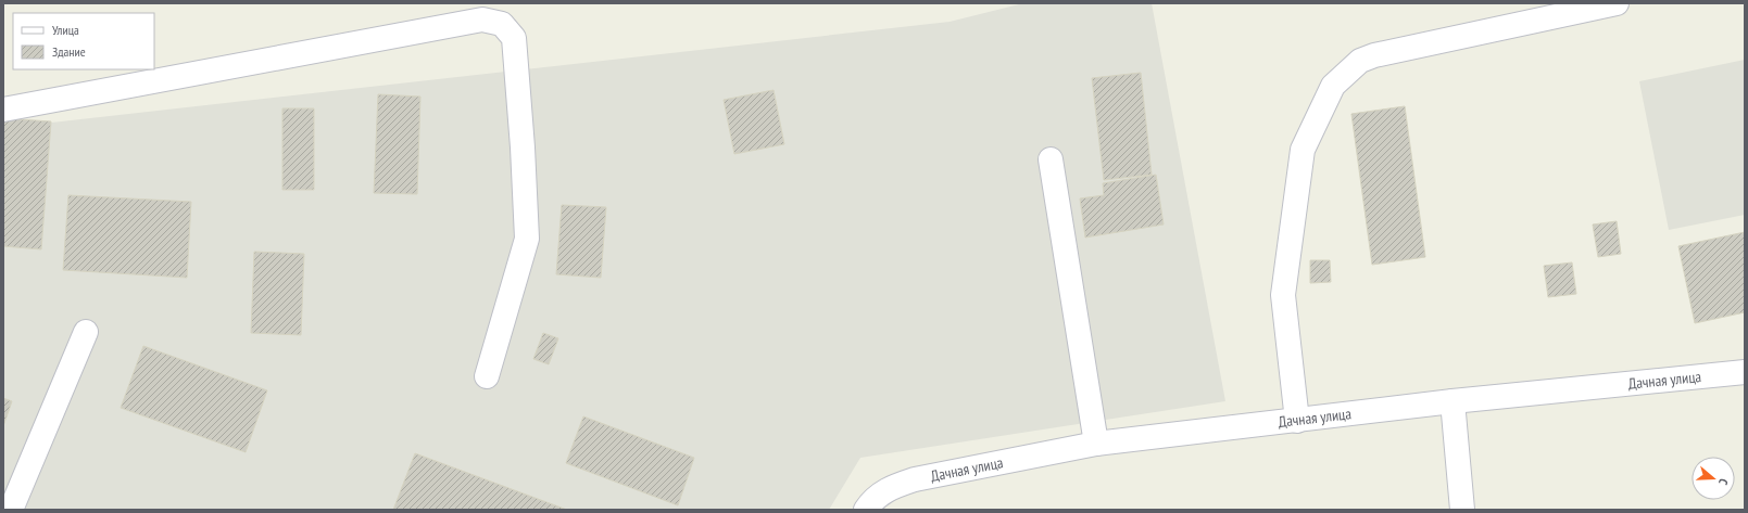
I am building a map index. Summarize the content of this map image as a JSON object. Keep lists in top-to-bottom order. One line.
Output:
{"streets":{"street":["Дачная улица"]},"legend":["Улица","Здание"],"north":"right"}
